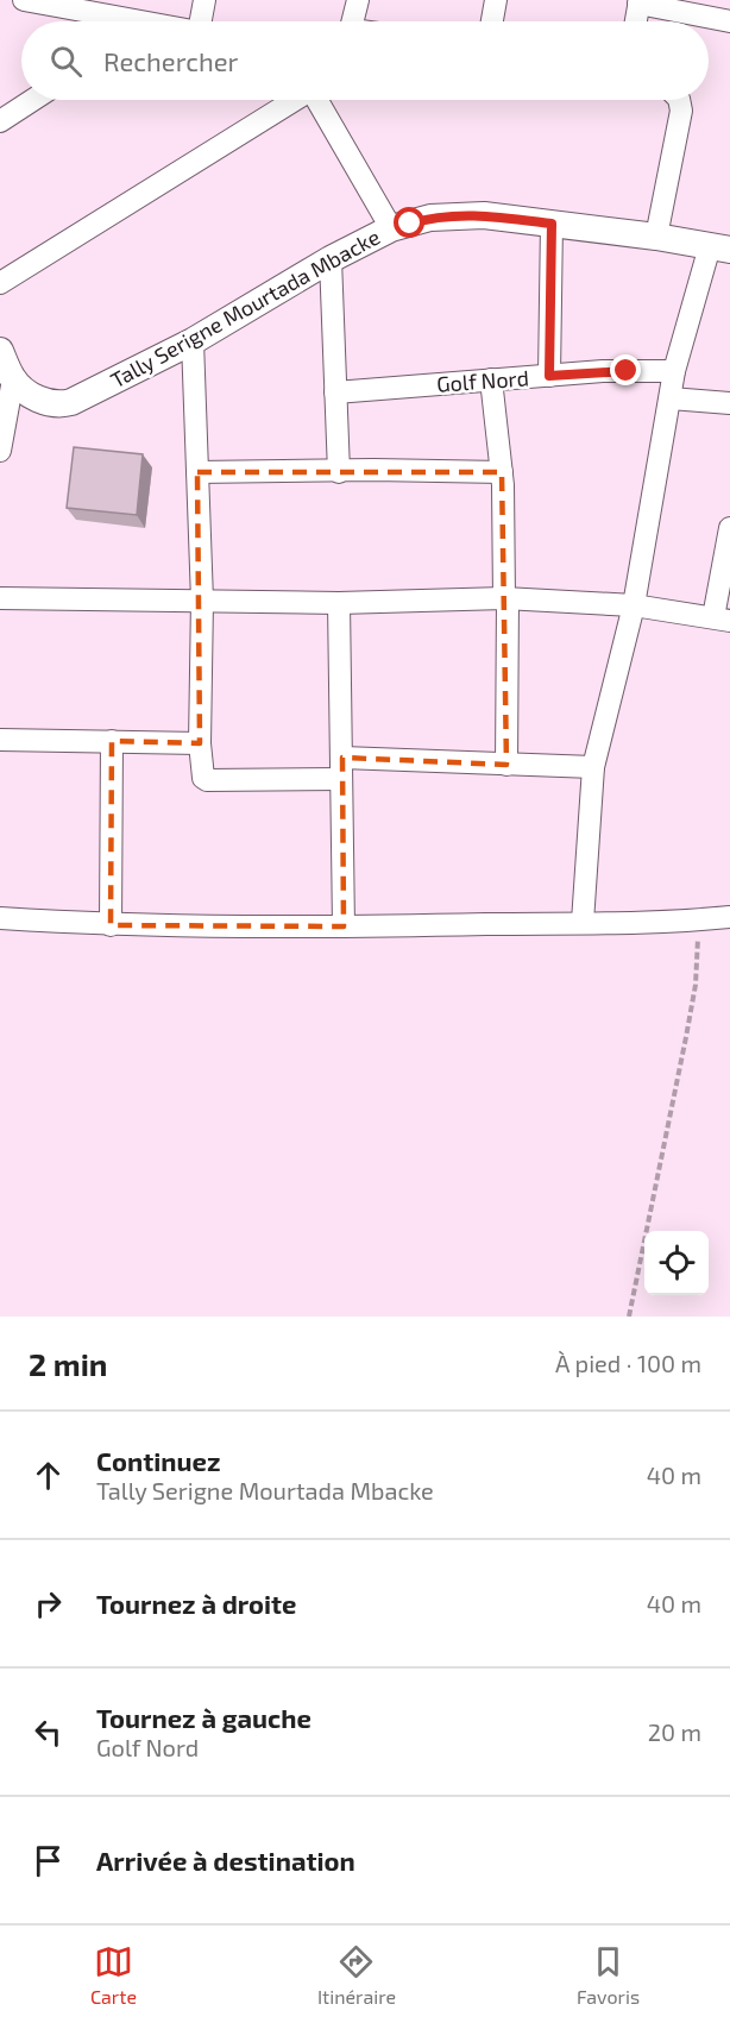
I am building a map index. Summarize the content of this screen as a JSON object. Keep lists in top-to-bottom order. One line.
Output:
{"streets":{"street":["Tally Serigne Mourtada Mbacke","Golf Nord"]},"page":{"search":"Rechercher","heading":["2 min","À pied · 100 m"],"list":[["Continuez","Tally Serigne Mourtada Mbacke","40 m"],["Tournez à droite","40 m"],["Tournez à gauche","Golf Nord","20 m"],"Arrivée à destination"],"nav":["Carte","Itinéraire","Favoris"]}}
